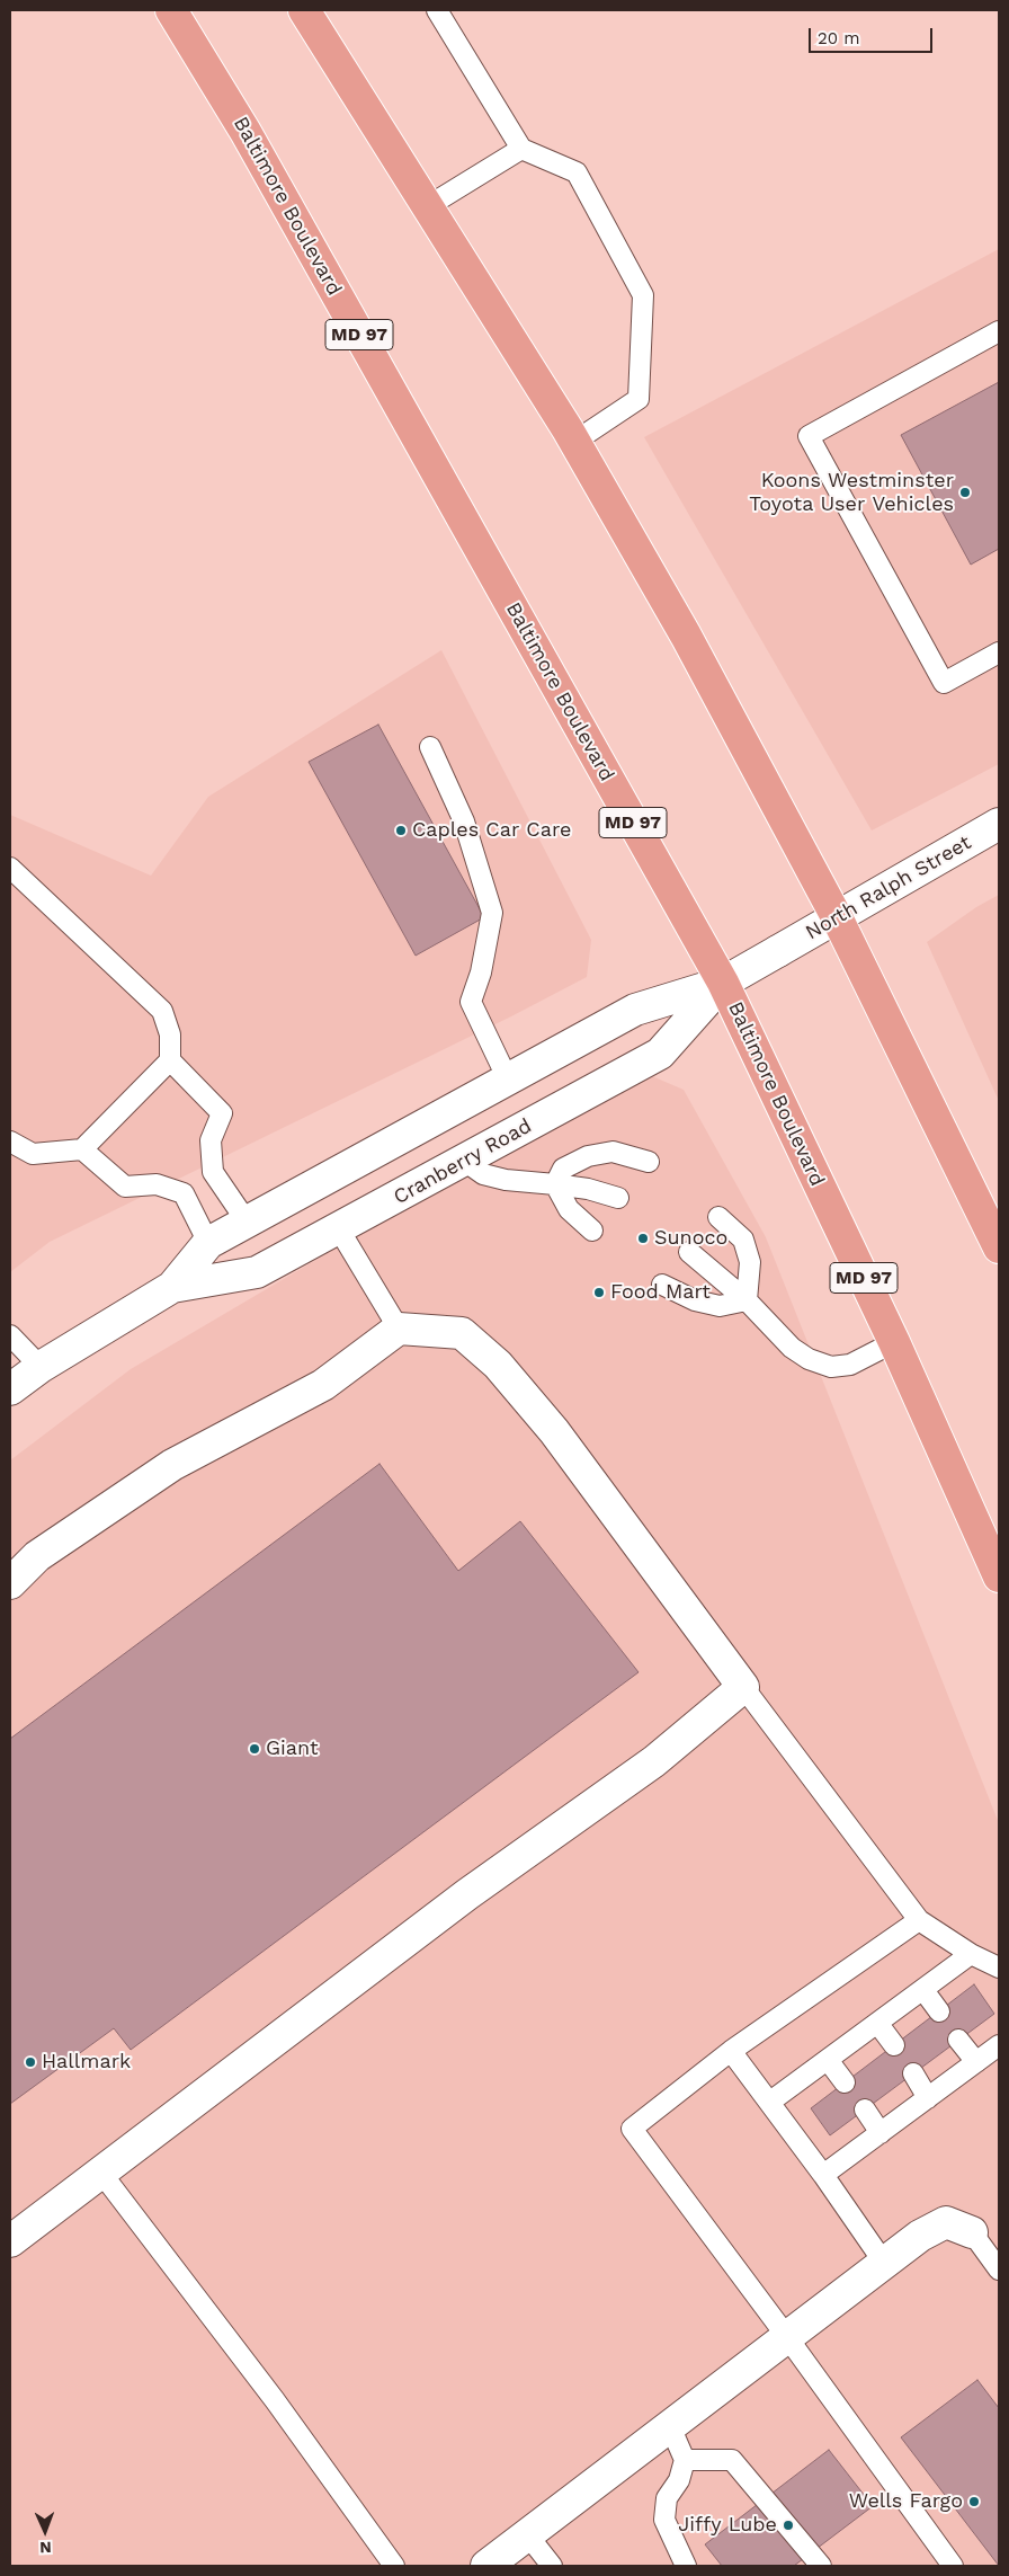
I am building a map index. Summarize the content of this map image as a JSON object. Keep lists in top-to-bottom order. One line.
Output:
{"streets":{"highway":["Baltimore Boulevard","MD 97"],"street":["North Ralph Street","Cranberry Road"]},"crossings":[["Baltimore Boulevard","Cranberry Road"],["North Ralph Street","Cranberry Road"]],"places":["Koons Westminster Toyota User Vehicles","Caples Car Care","Sunoco","Food Mart","Giant","Hallmark","Wells Fargo","Jiffy Lube"],"scale_bar":"20 m","north":"bottom"}
